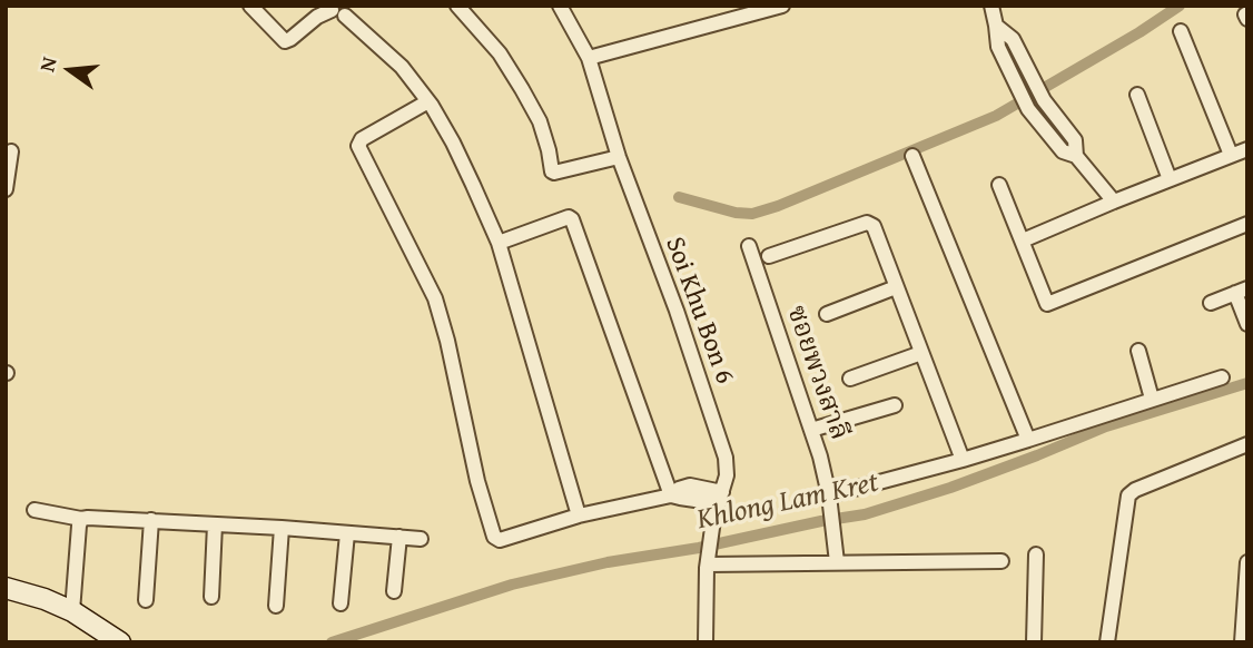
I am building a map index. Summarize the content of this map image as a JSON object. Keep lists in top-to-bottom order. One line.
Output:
{"streets":{"street":["Soi Khu Bon 6","ซอยพวงสาลี"]},"water":["Khlong Lam Kret"],"north":"left"}
